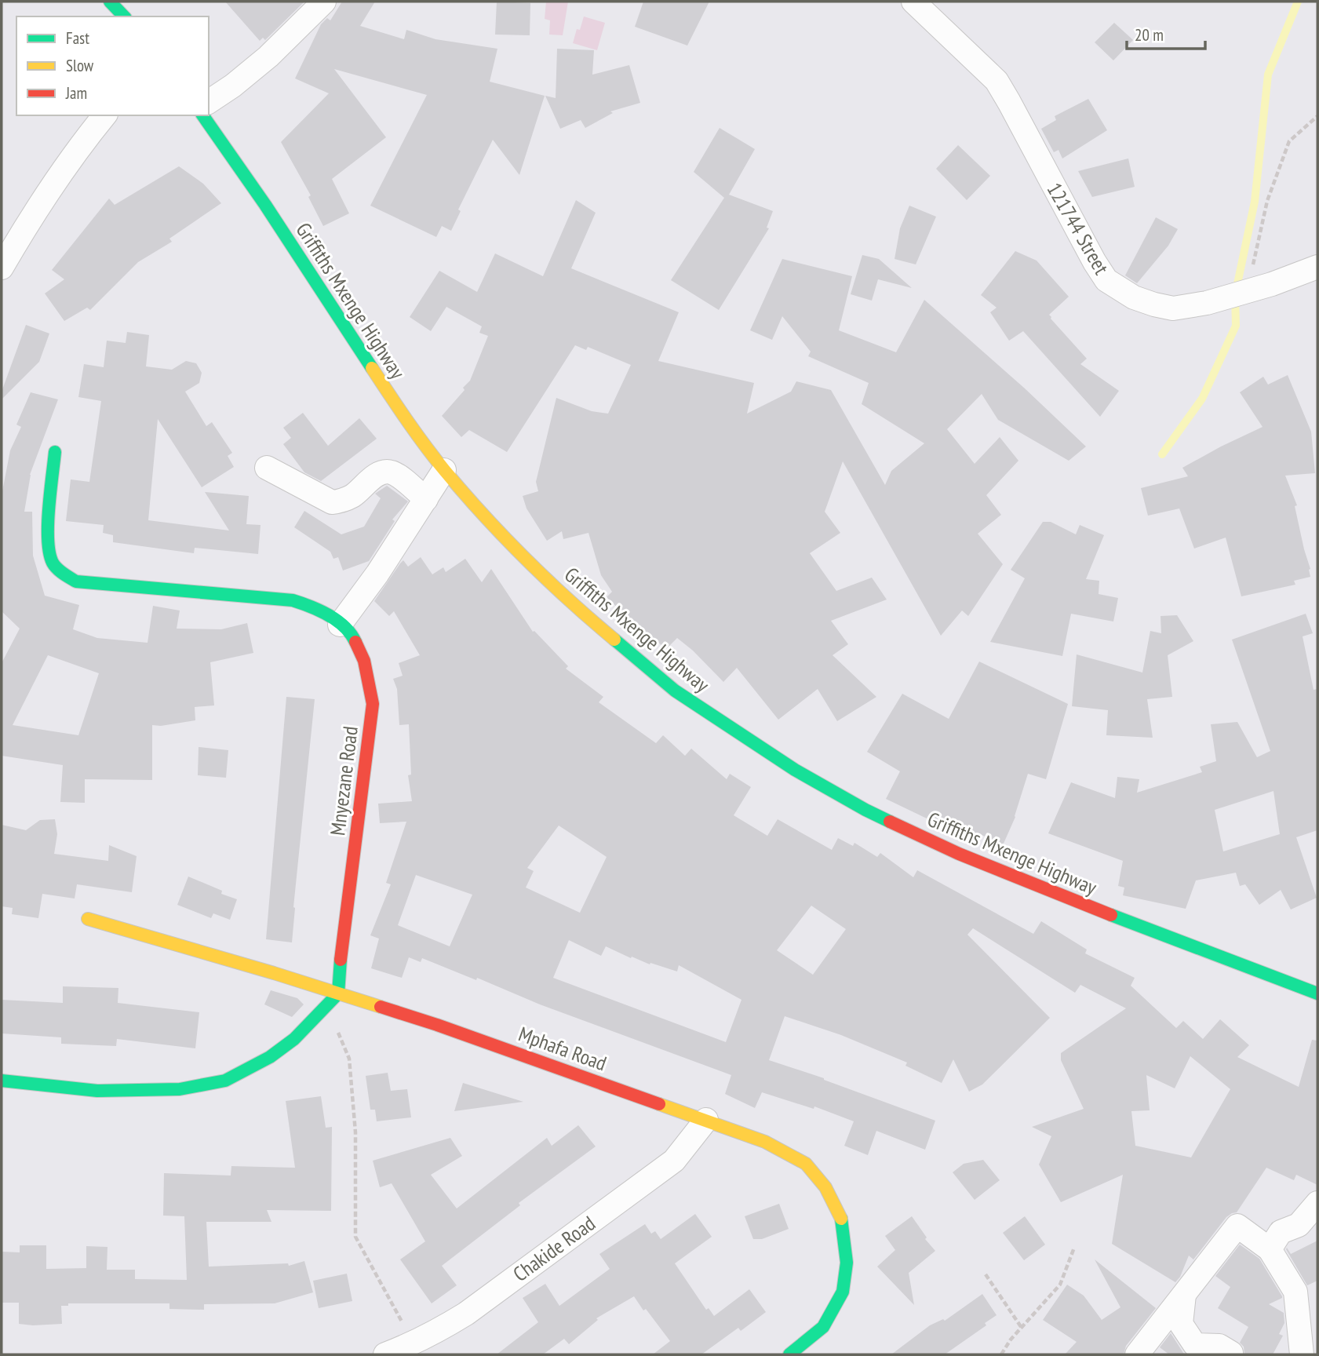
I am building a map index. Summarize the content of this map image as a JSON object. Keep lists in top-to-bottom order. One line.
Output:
{"streets":{"street":["121744 Street","Griffiths Mxenge Highway","Mnyezane Road","Mphafa Road","Chakide Road"]},"crossings":[["Mnyezane Road","Mphafa Road"],["Mphafa Road","Chakide Road"]],"legend":["Fast","Slow","Jam"],"scale_bar":"20 m"}
